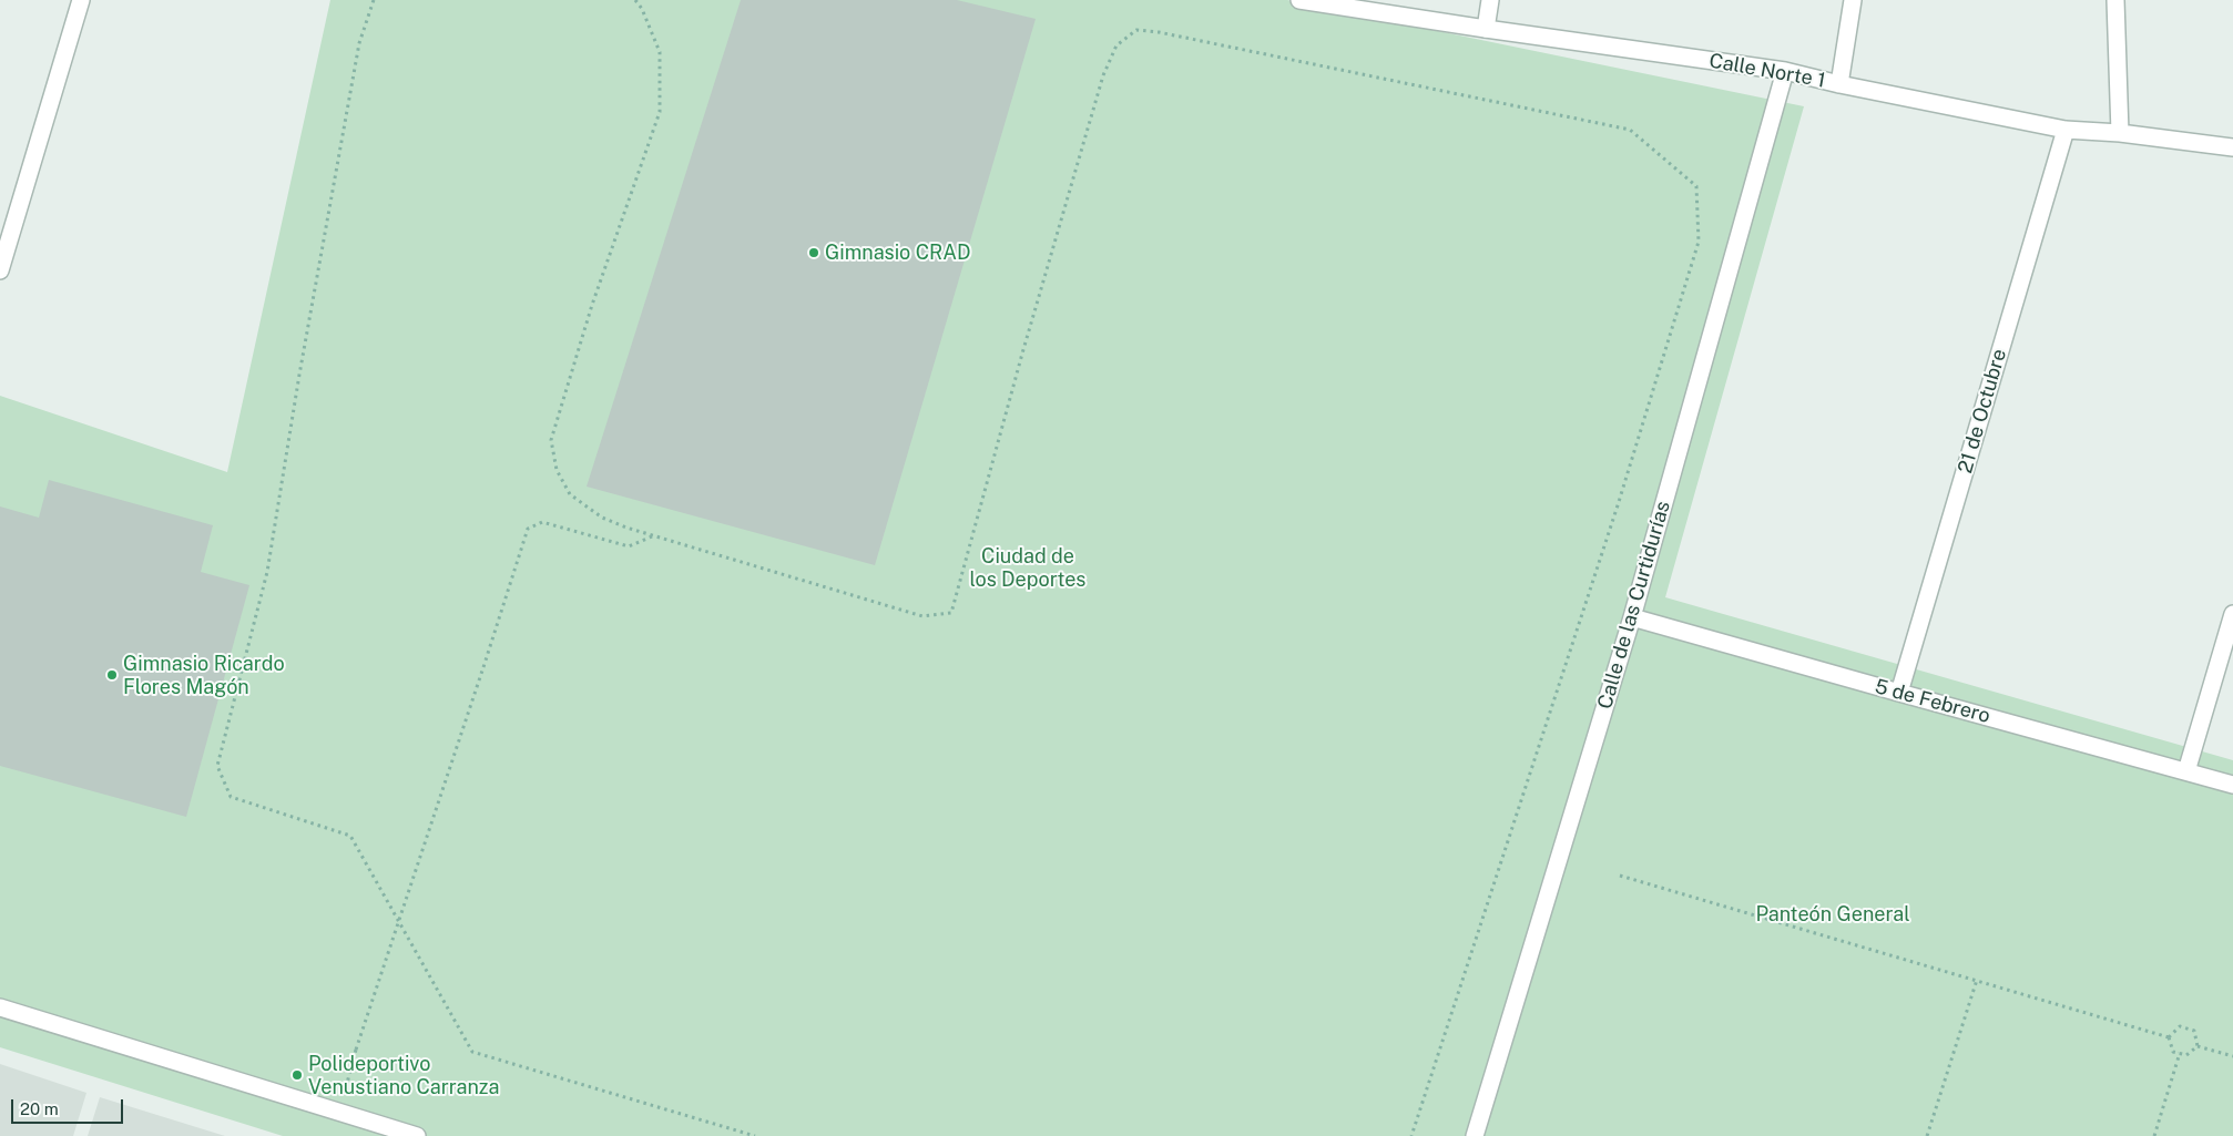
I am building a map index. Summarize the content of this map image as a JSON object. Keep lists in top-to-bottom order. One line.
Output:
{"streets":{"street":["Calle Norte 1","21 de Octubre","Calle de las Curtidurías","5 de Febrero"]},"crossings":[["Calle Norte 1","21 de Octubre"],["Calle Norte 1","Calle de las Curtidurías"],["21 de Octubre","5 de Febrero"],["Calle de las Curtidurías","5 de Febrero"]],"parks":["Ciudad de los Deportes","Panteón General"],"places":["Gimnasio CRAD","Gimnasio Ricardo Flores Magón","Polideportivo Venustiano Carranza"],"scale_bar":"20 m"}
